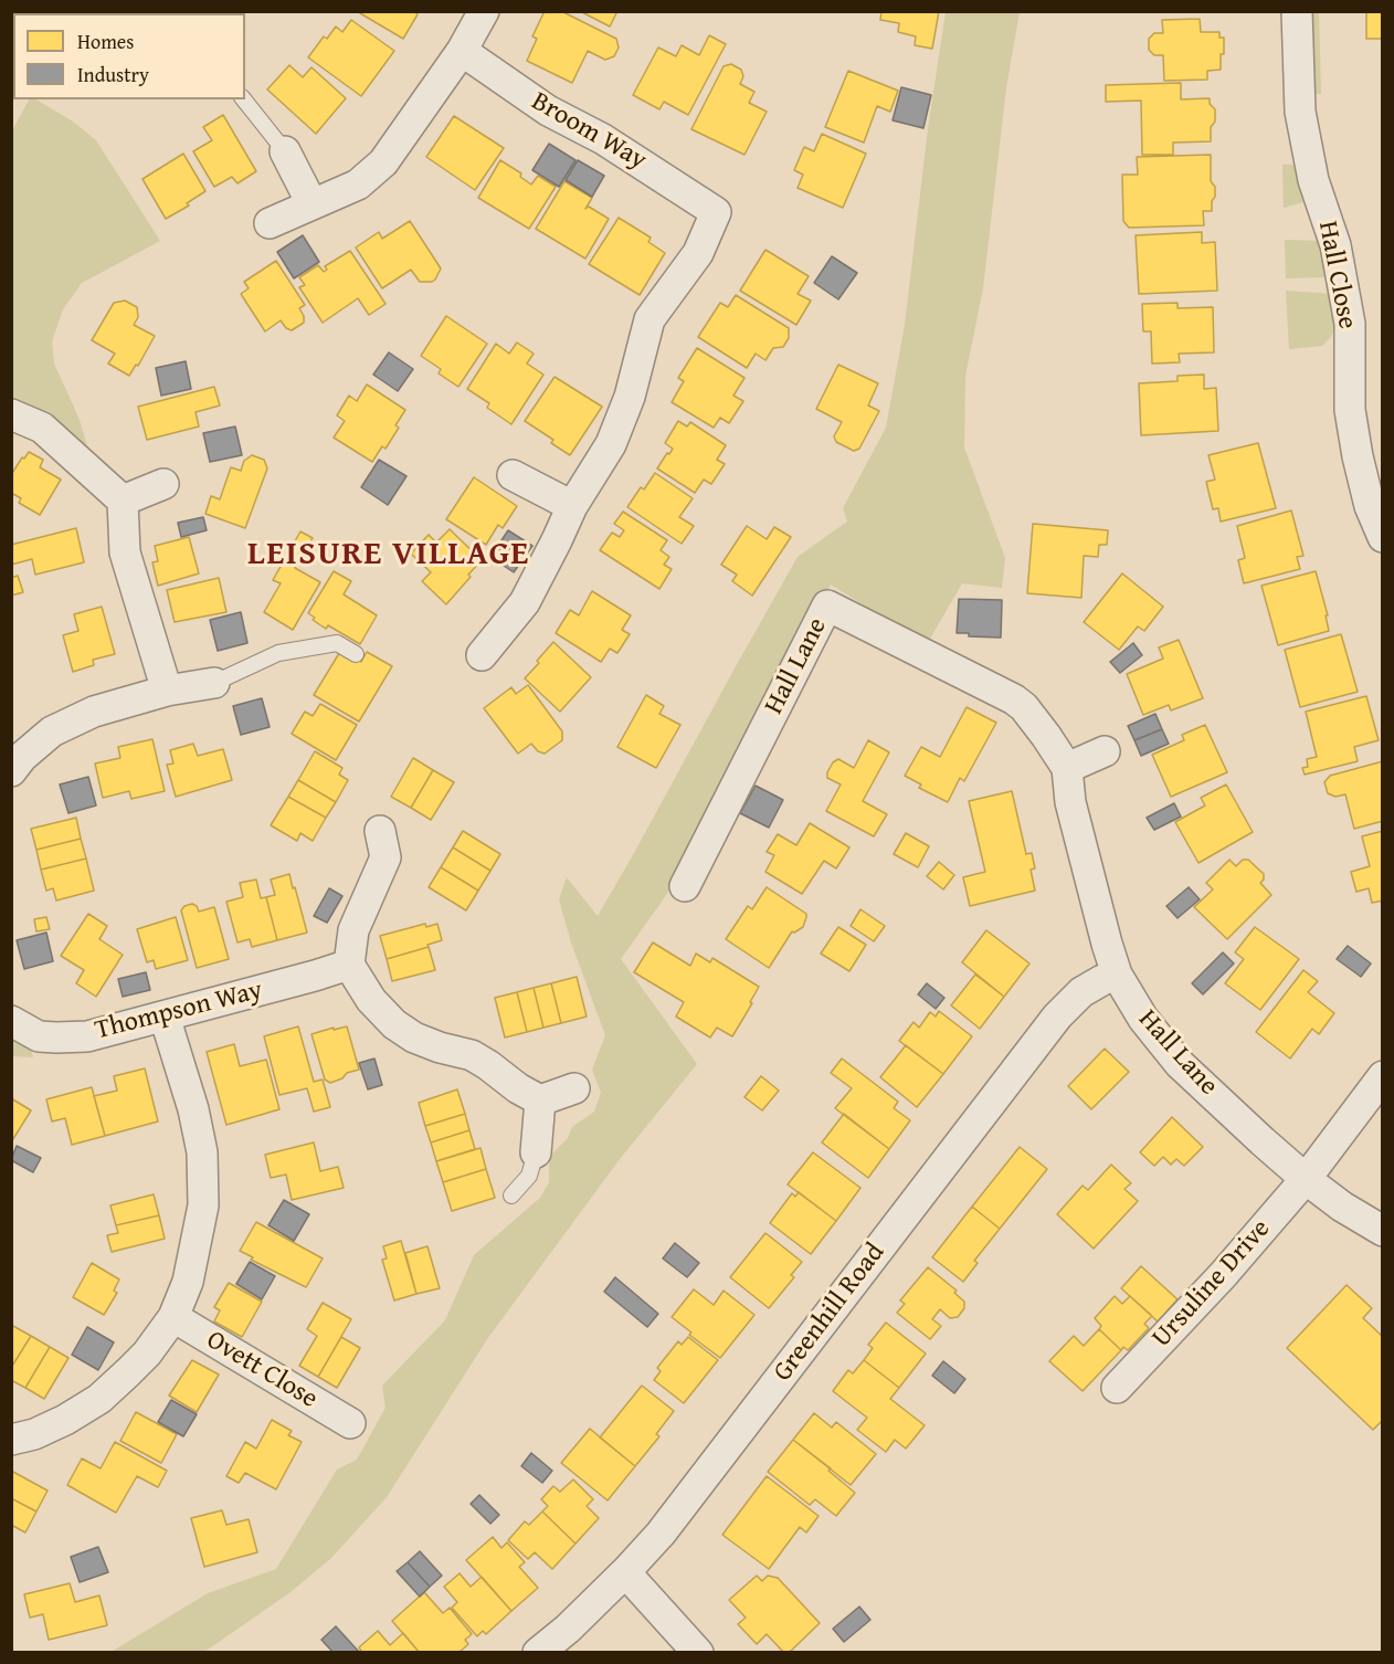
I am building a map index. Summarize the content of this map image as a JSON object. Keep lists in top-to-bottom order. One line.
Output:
{"streets":{"street":["Broom Way","Hall Close","Hall Lane","Thompson Way","Ursuline Drive","Greenhill Road","Ovett Close"]},"crossings":[["Hall Lane","Ursuline Drive"],["Hall Lane","Greenhill Road"]],"districts":["LEISURE VILLAGE"],"legend":["Homes","Industry"]}
